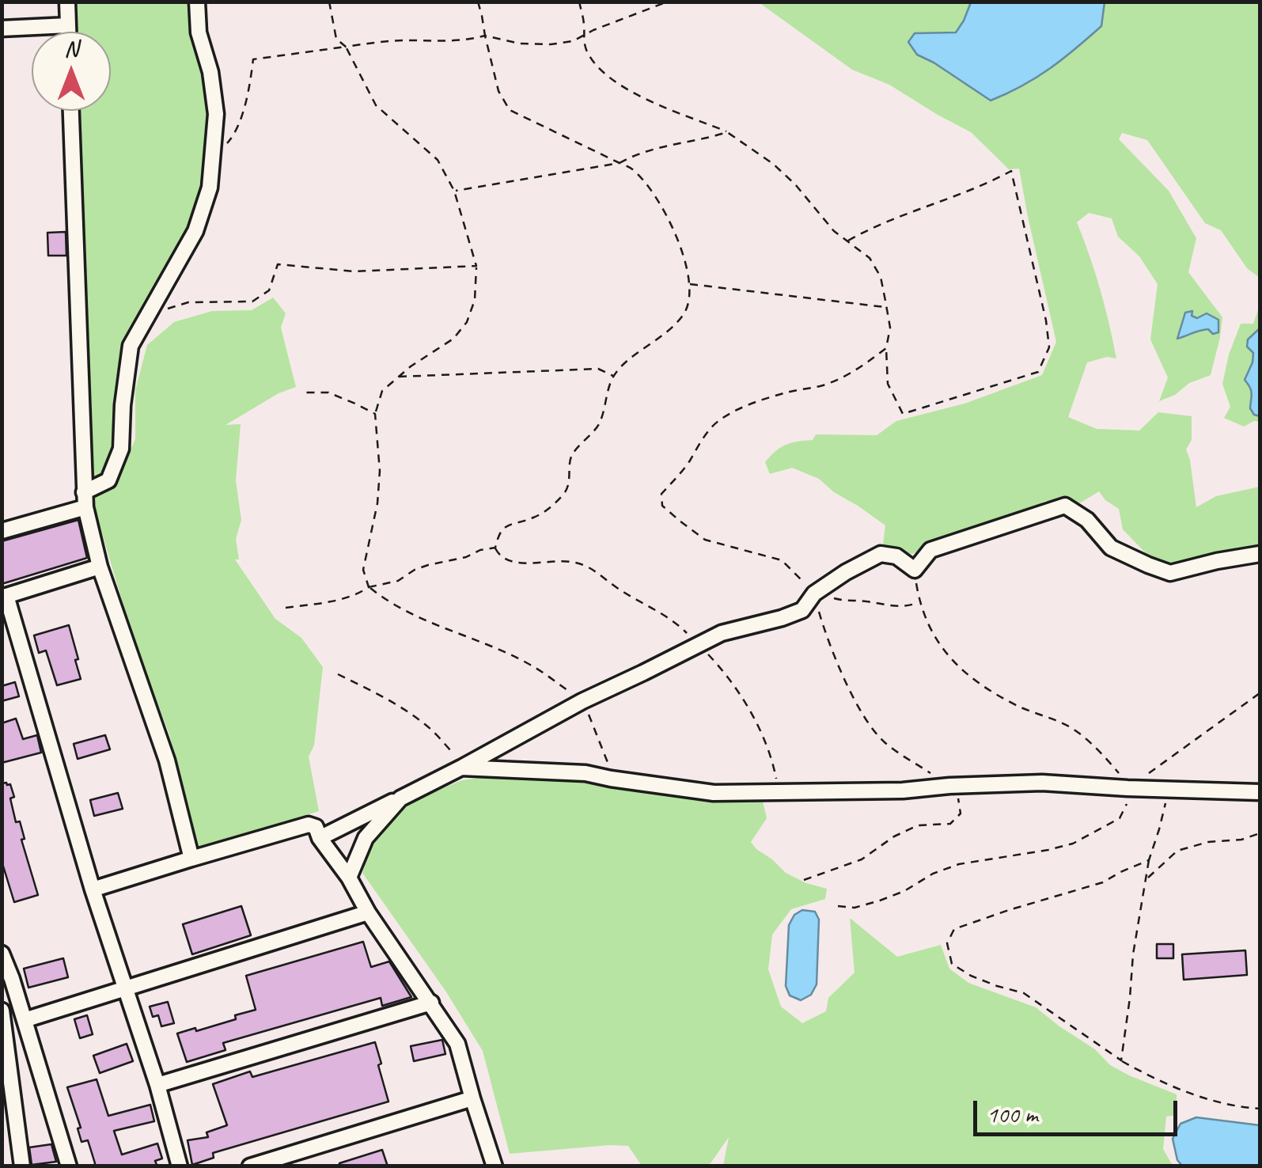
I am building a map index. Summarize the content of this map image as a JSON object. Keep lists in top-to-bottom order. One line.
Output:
{"scale_bar":"100 m","north":"top"}
